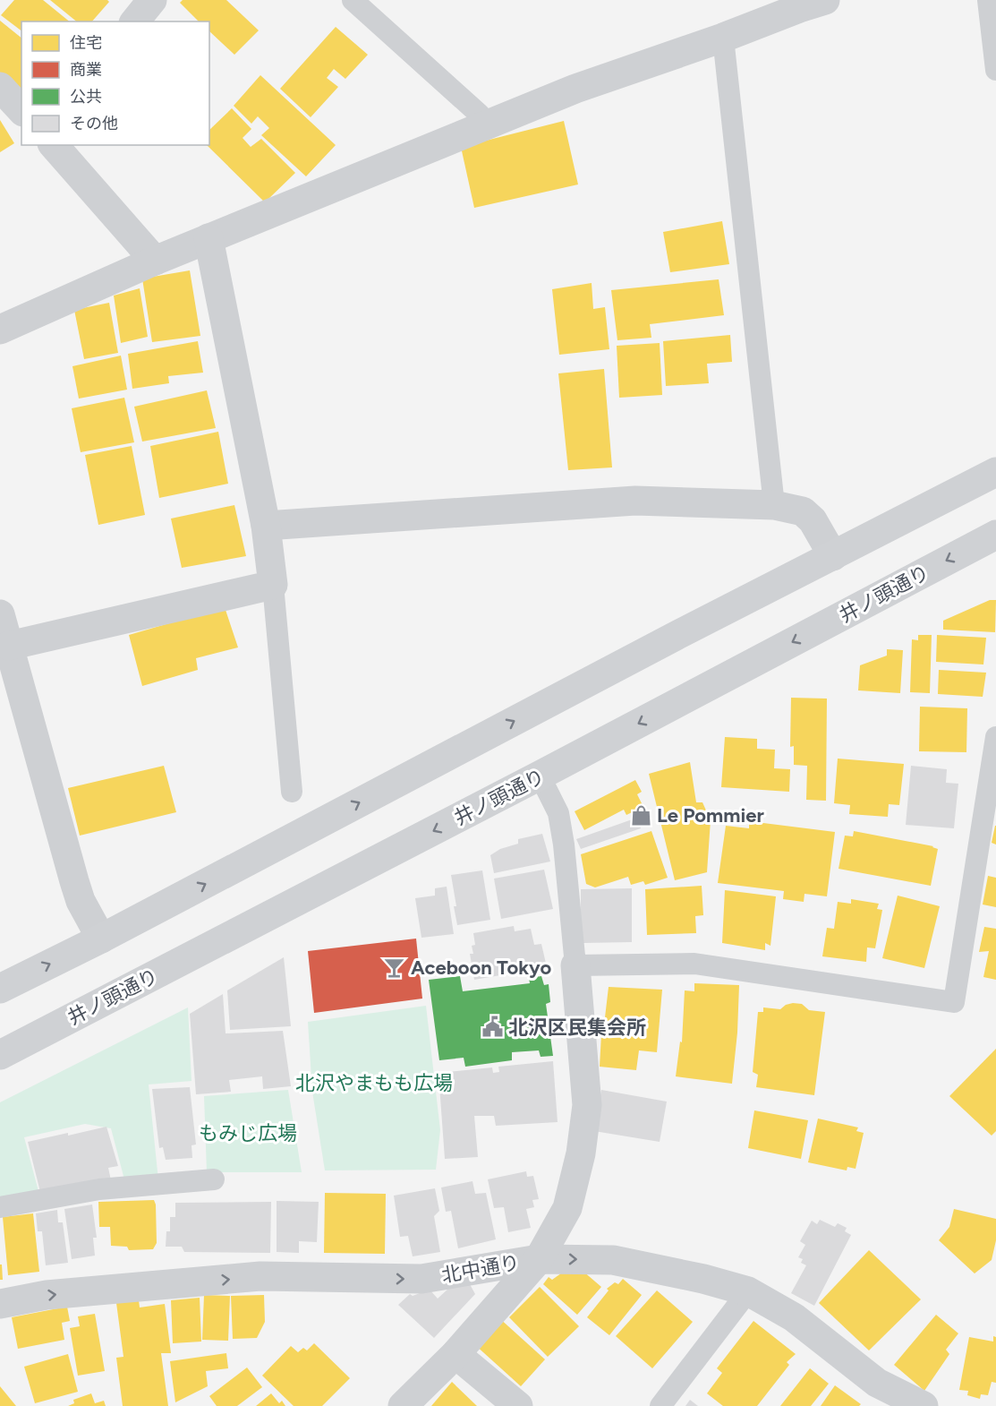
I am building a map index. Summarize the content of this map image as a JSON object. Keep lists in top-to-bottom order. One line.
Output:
{"streets":{"main road":["井ノ頭通り"],"street":["北中通り"]},"one_way":["北中通り"],"parks":["北沢やまもも広場","もみじ広場"],"places":{"shop":["Le Pommier"],"bar":["Aceboon Tokyo"],"public building":["北沢区民集会所"]},"legend":["住宅","商業","公共","その他"]}
